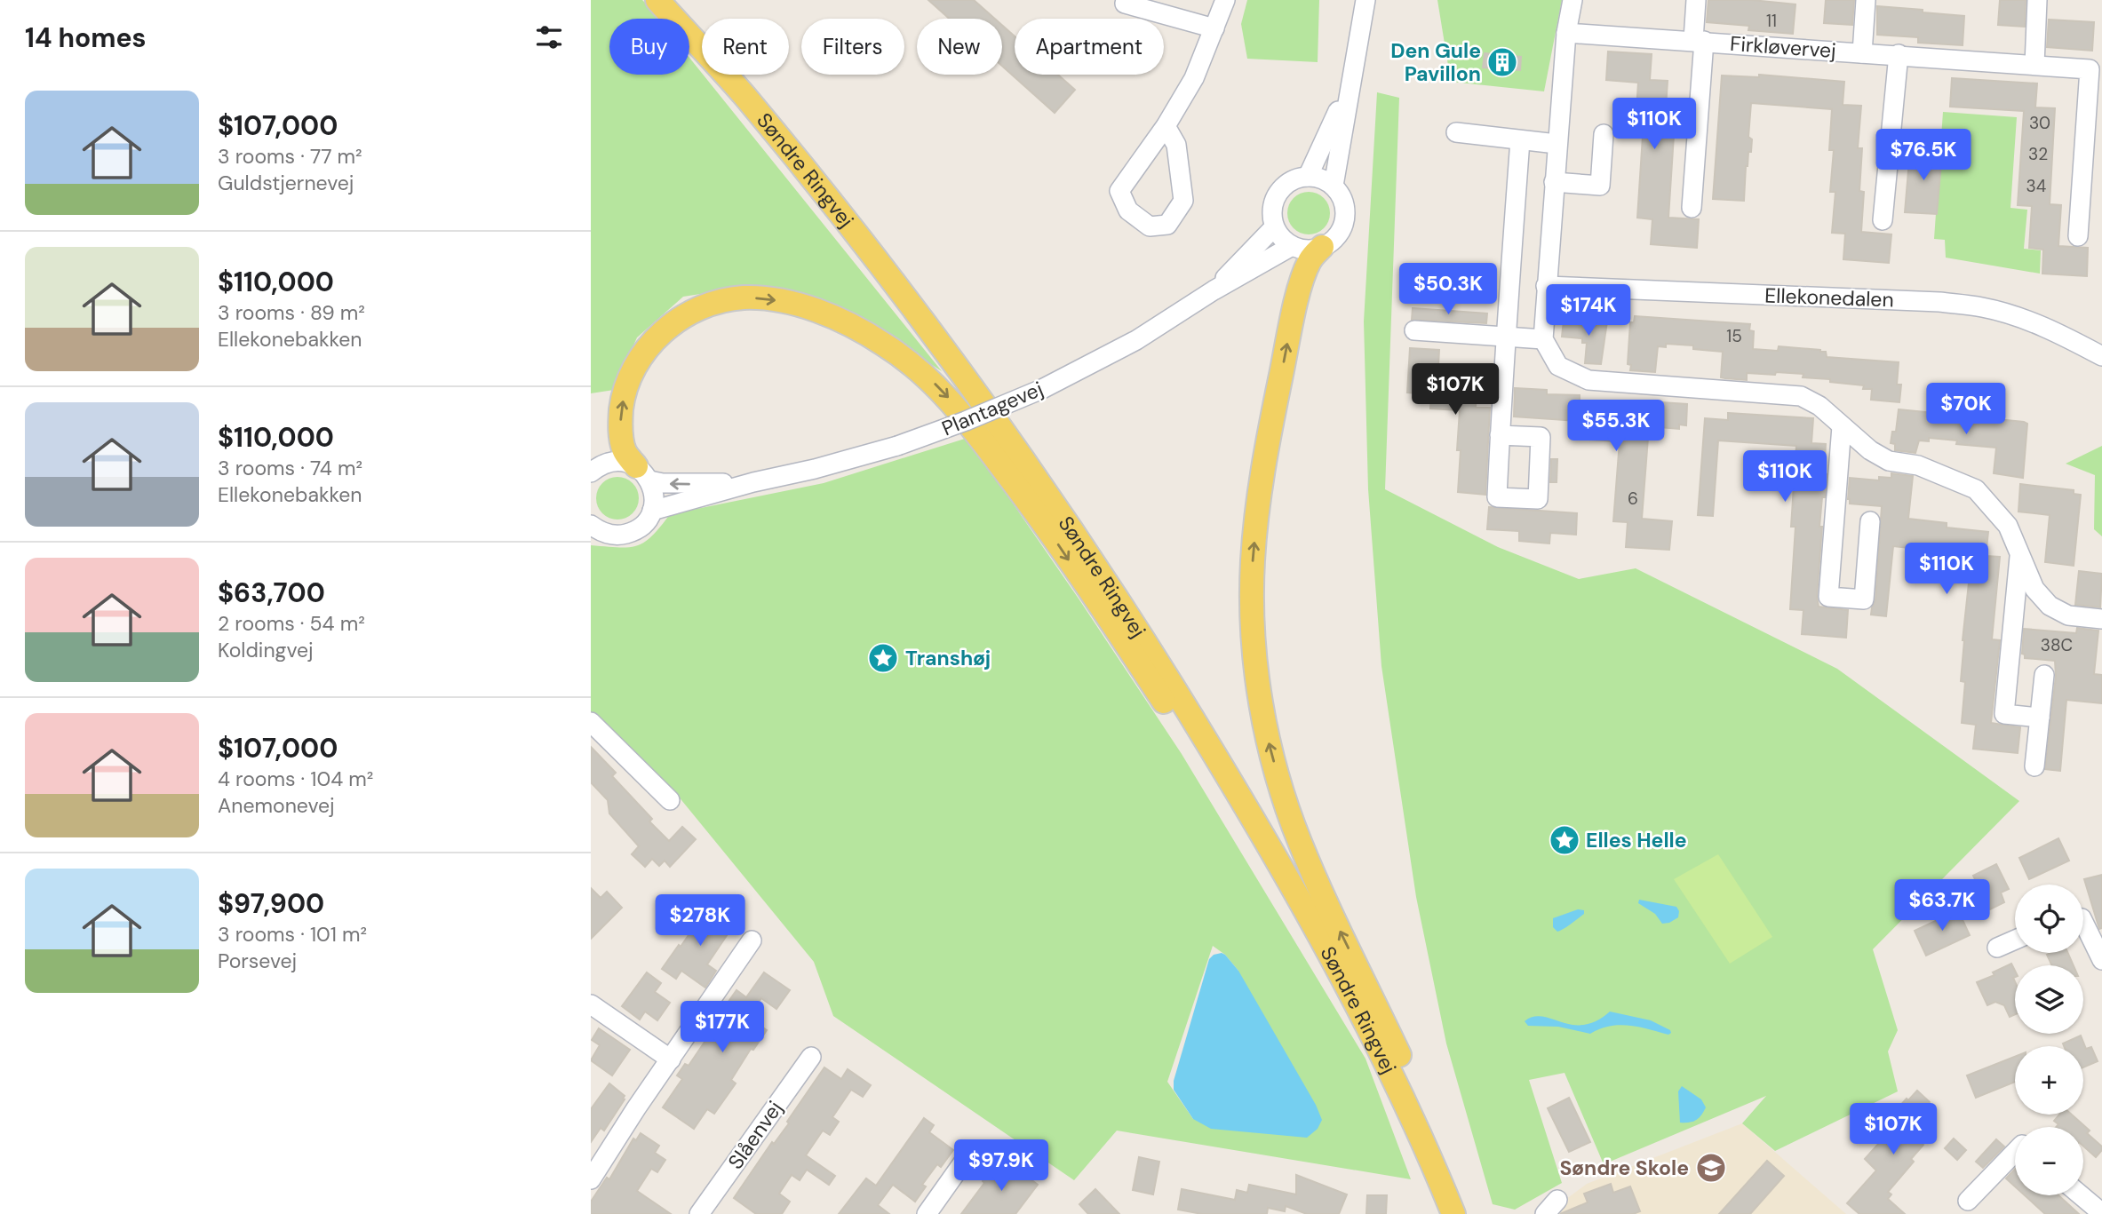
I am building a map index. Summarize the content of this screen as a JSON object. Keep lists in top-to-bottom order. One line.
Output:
{"streets":{"main road":["Søndre Ringvej"],"street":["Firkløvervej","Ellekonedalen","Plantagevej","Slåenvej"]},"places":{"building":["Den Gule Pavillon"],"place":["Transhøj","Elles Helle"],"school or university":["Søndre Skole"]},"house_numbers":["11","30","32","34","15","6","38C"],"page":{"heading":"14 homes","chip":["Buy","Rent","Filters","New","Apartment"],"list":[{"name":"$107,000","note":"3 rooms · 77 m² · Guldstjernevej"},{"name":"$110,000","note":"3 rooms · 89 m² · Ellekonebakken"},{"name":"$110,000","note":"3 rooms · 74 m² · Ellekonebakken"},{"name":"$63,700","note":"2 rooms · 54 m² · Koldingvej"},{"name":"$107,000","note":"4 rooms · 104 m² · Anemonevej"},{"name":"$97,900","note":"3 rooms · 101 m² · Porsevej"}],"price":["$110K","$76.5K","$50.3K","$174K","$107K","$70K","$55.3K","$110K","$110K","$63.7K","$278K","$177K","$107K","$97.9K"],"map_buttons":["+","−"]}}
